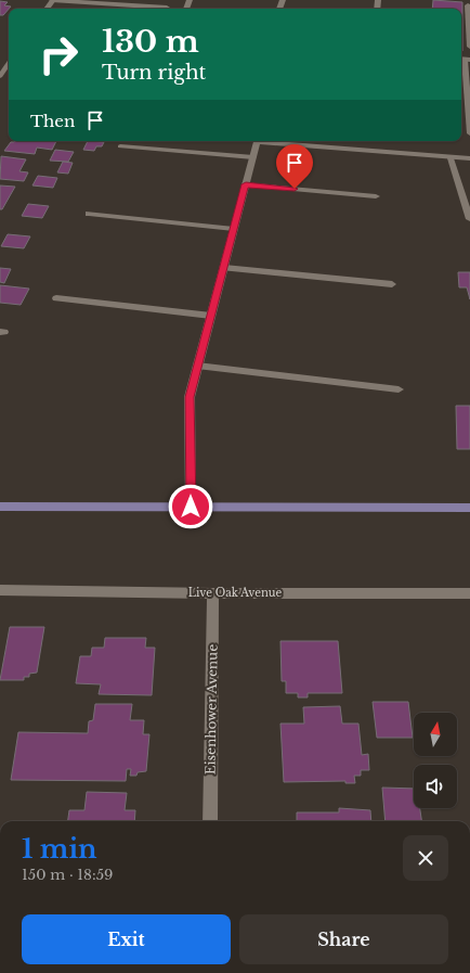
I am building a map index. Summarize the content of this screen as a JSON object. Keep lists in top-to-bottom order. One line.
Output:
{"streets":{"street":["Live Oak Avenue","Eisenhower Avenue"]},"crossings":[["Live Oak Avenue","Eisenhower Avenue"]],"north":"top","page":{"turn":["130 m","Turn right"],"then":"Then","heading":["1 min","150 m · 18:59"],"buttons":["Exit","Share"]}}
